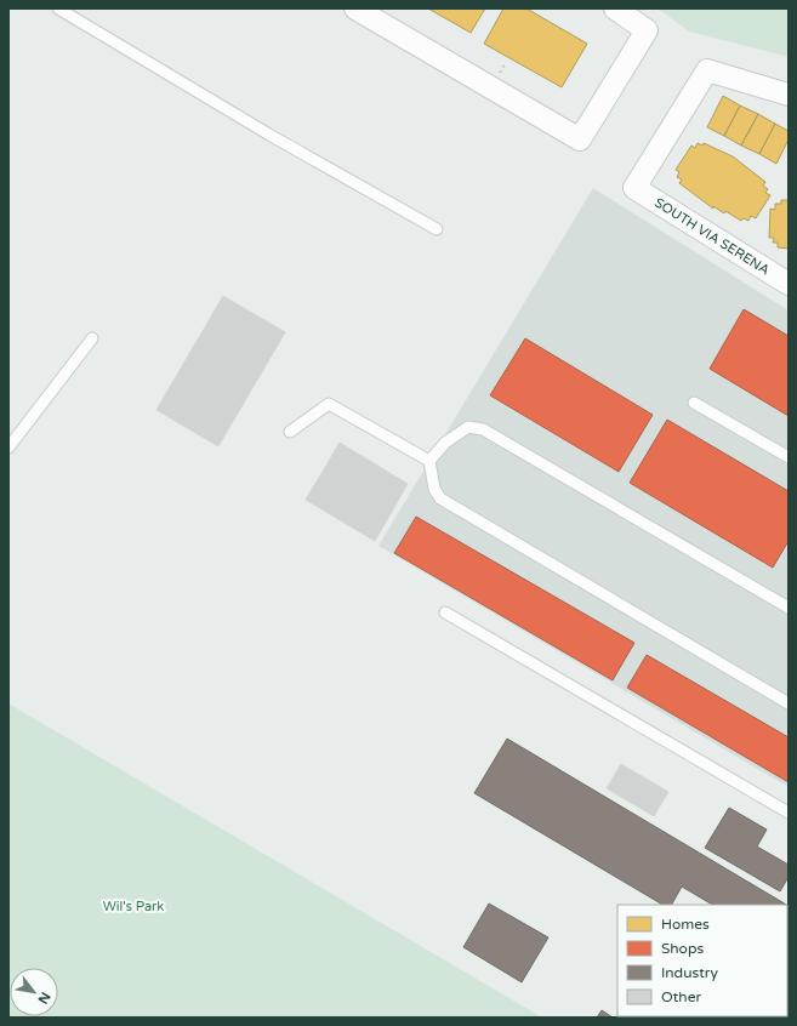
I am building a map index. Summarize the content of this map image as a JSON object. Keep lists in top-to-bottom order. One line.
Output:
{"streets":{"street":["SOUTH VIA SERENA"]},"parks":["Wil's Park"],"legend":["Homes","Shops","Industry","Other"],"north":"bottom right"}
